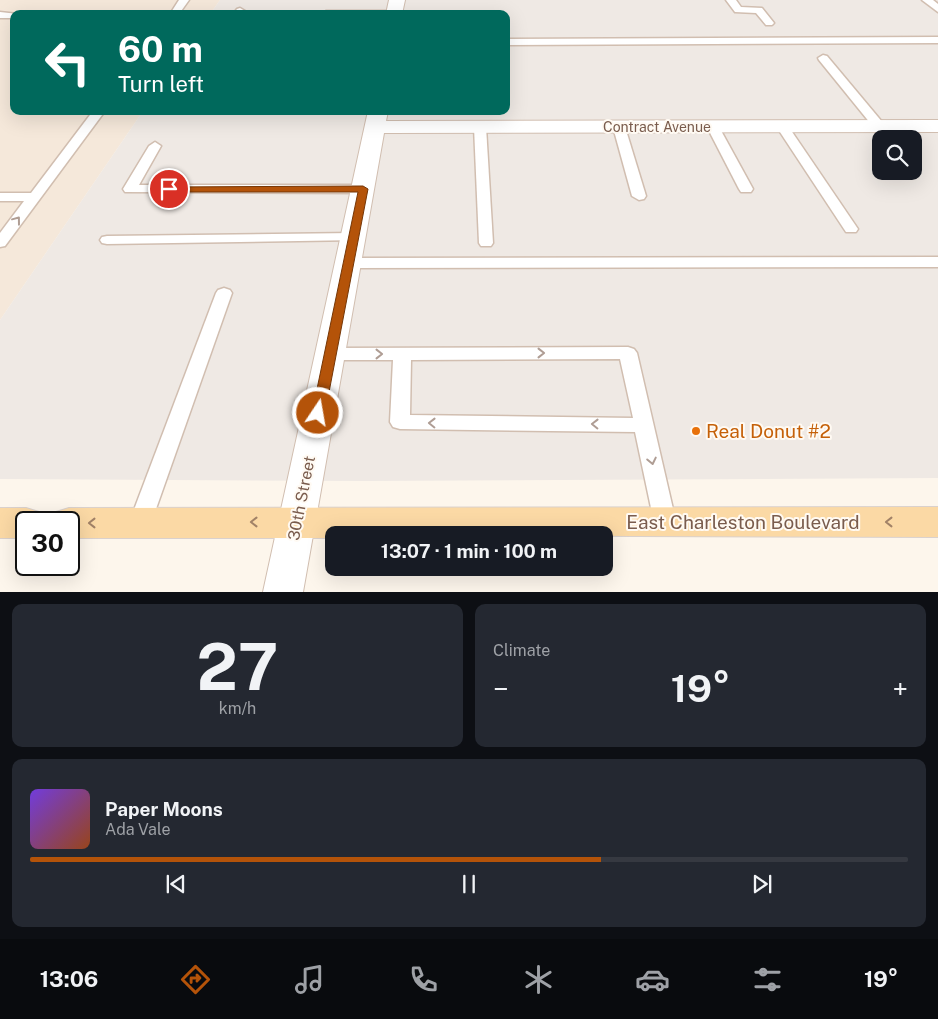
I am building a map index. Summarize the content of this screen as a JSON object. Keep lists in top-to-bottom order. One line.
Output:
{"streets":{"main road":["East Charleston Boulevard"],"street":["Contract Avenue","30th Street"]},"crossings":[["Contract Avenue","30th Street"],["30th Street","East Charleston Boulevard"]],"one_way":["East Charleston Boulevard"],"places":["Real Donut #2"],"page":{"turn":["60 m","Turn left"],"limit":"30","trip":"13:07 · 1 min · 100 m","tile":[["27","km/h"],"Climate"],"heat":["−","19°","+"],"song":["Paper Moons","Ada Vale"],"tabs":["13:06","19°"]}}
